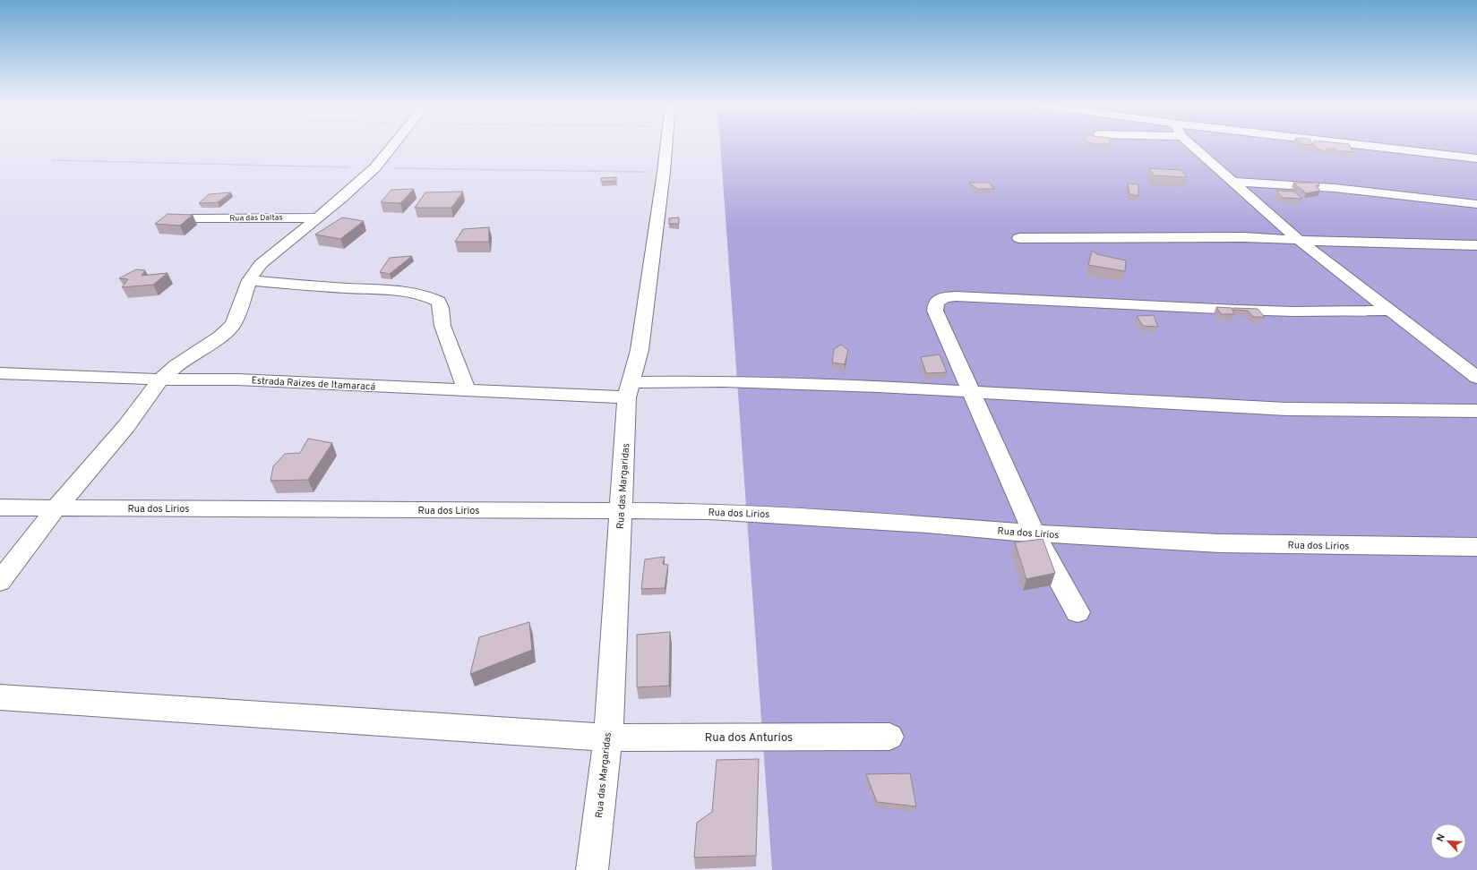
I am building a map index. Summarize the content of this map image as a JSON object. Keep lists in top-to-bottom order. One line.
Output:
{"streets":{"street":["Rua das Daltas","Estrada Raizes de Itamaracá","Rua das Margaridas","Rua dos Lirios","Rua dos Anturios"]},"crossings":[["Estrada Raizes de Itamaracá","Rua das Margaridas"],["Rua das Margaridas","Rua dos Lirios"],["Rua das Margaridas","Rua dos Anturios"]],"north":"top left"}
